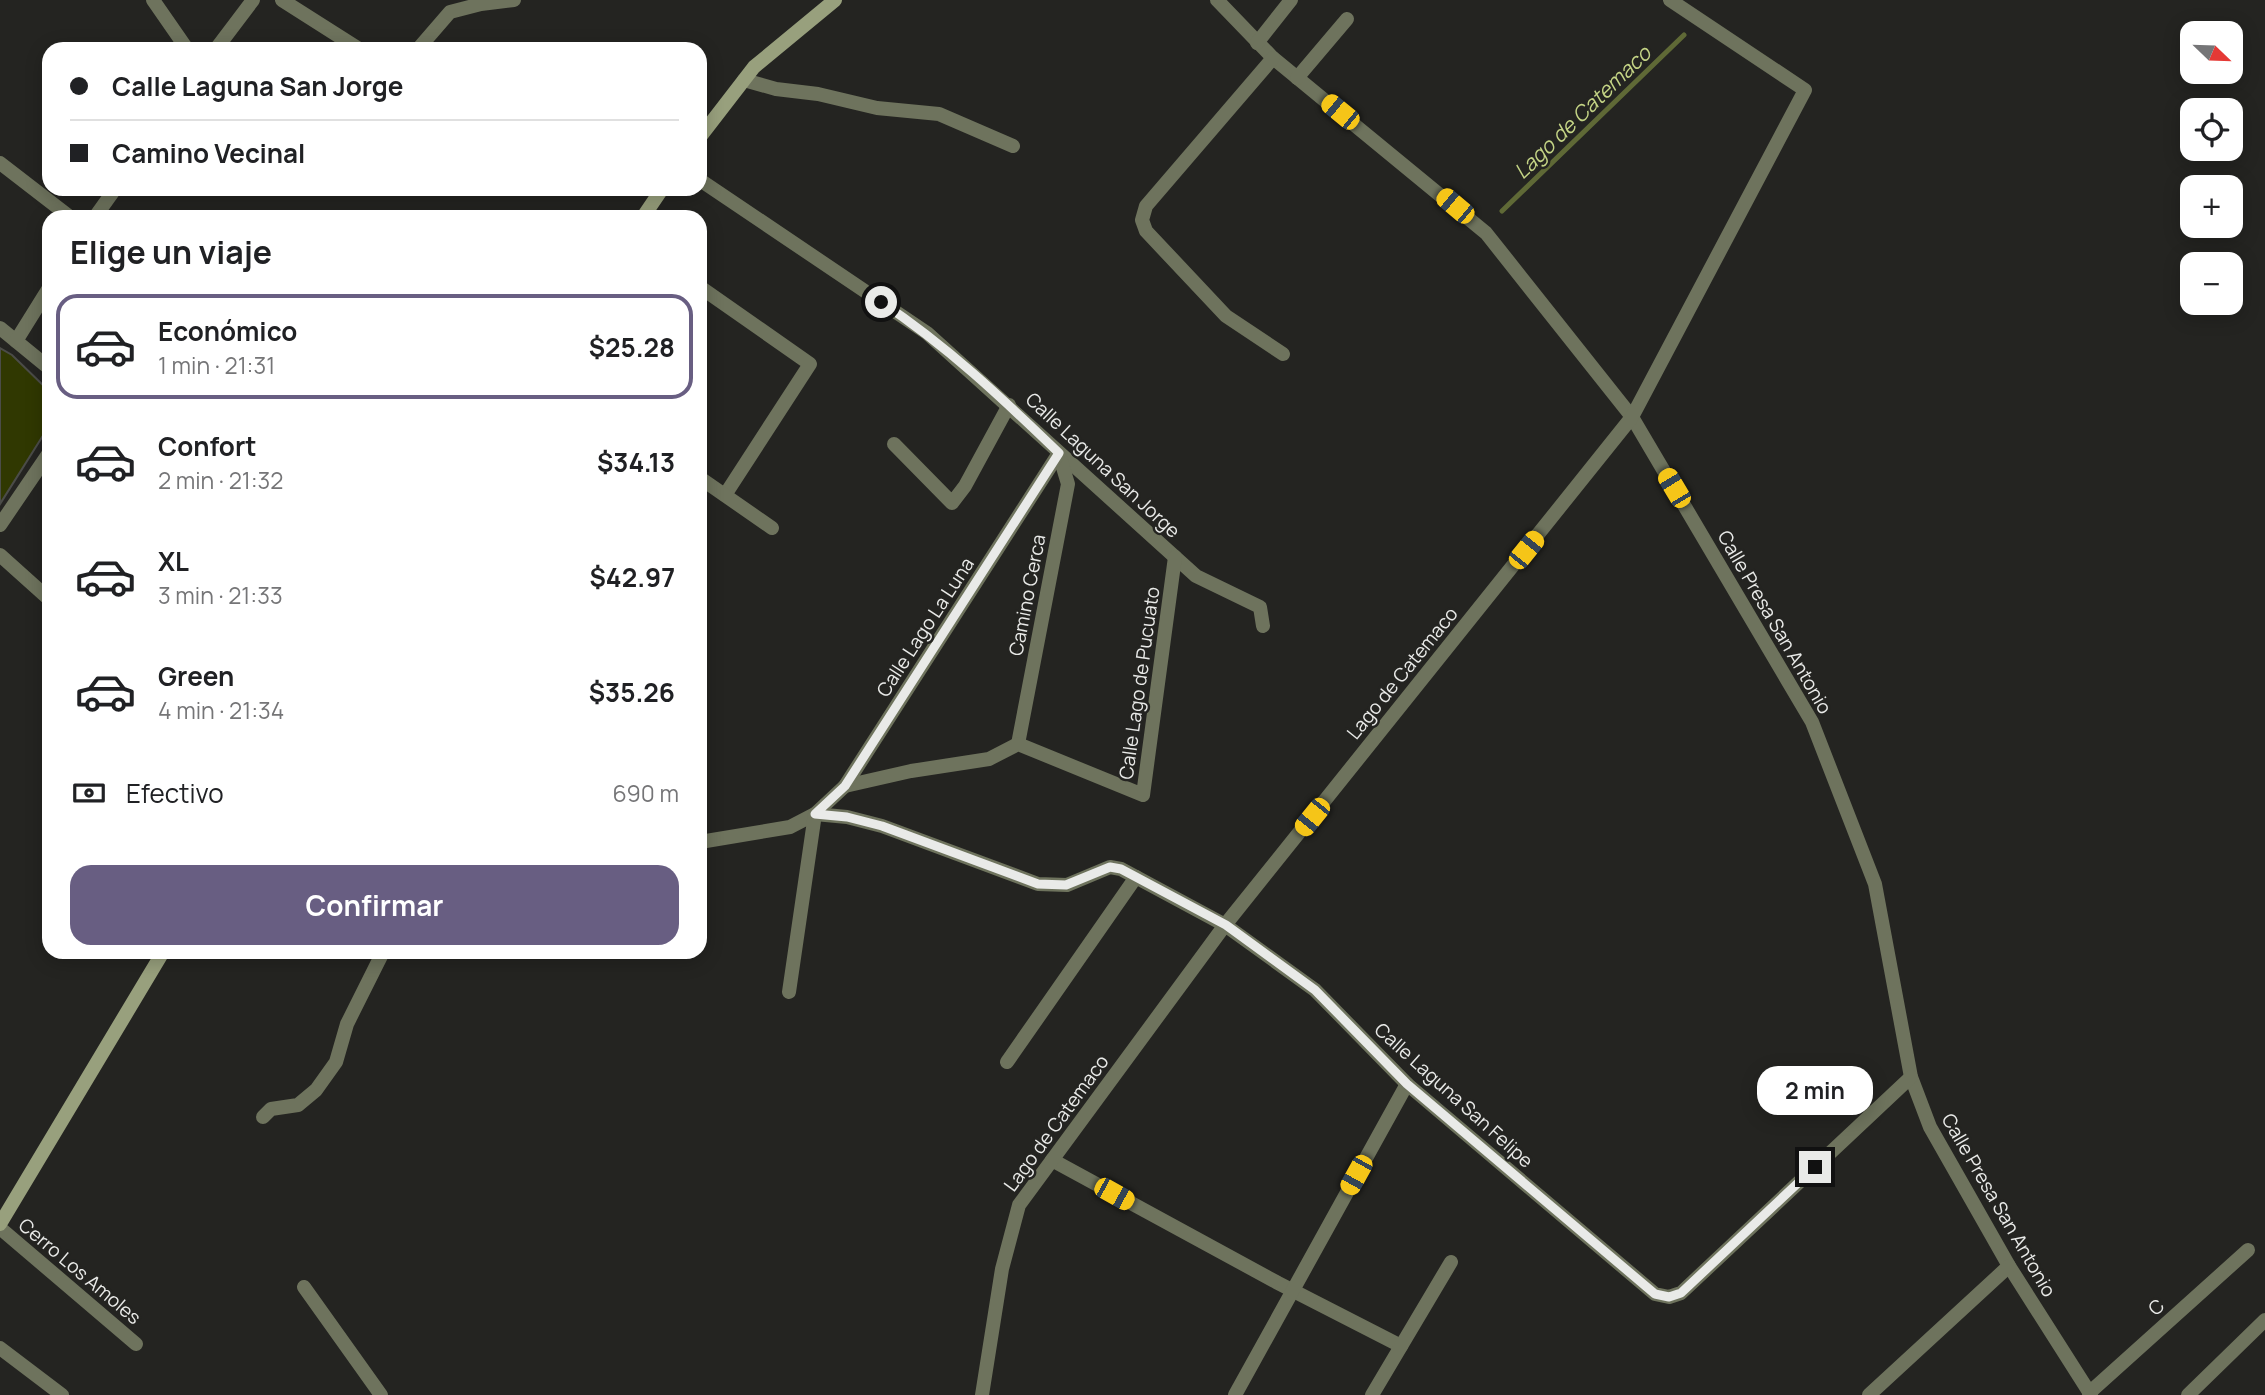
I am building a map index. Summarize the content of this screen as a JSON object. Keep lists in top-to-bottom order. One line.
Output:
{"streets":{"street":["Calle Laguna San Jorge","Camino Cerca","Calle Presa San Antonio","Calle Lago La Luna","Lago de Catemaco","Calle Lago de Pucuato","Calle Laguna San Felipe","Cerro Los Amoles","C"]},"crossings":[["Calle Laguna San Jorge","Camino Cerca"],["Calle Laguna San Jorge","Calle Lago La Luna"],["Calle Laguna San Jorge","Calle Lago de Pucuato"],["Camino Cerca","Calle Lago La Luna"],["Camino Cerca","Calle Lago de Pucuato"],["Calle Presa San Antonio","Lago de Catemaco"],["Calle Presa San Antonio","Calle Laguna San Felipe"],["Calle Presa San Antonio","C"],["Calle Lago La Luna","Calle Laguna San Felipe"],["Lago de Catemaco","Calle Laguna San Felipe"]],"water":["Lago de Catemaco"],"north":"bottom right","page":{"map_buttons":["+","−"],"banner":["Calle Laguna San Jorge","Camino Vecinal"],"heading":"Elige un viaje","list":[{"name":"Económico","note":"1 min · 21:31","value":"$25.28"},{"name":"Confort","note":"2 min · 21:32","value":"$34.13"},{"name":"XL","note":"3 min · 21:33","value":"$42.97"},{"name":"Green","note":"4 min · 21:34","value":"$35.26"}],"pay":["Efectivo","690 m"],"buttons":"Confirmar","bubble":"2 min"}}
